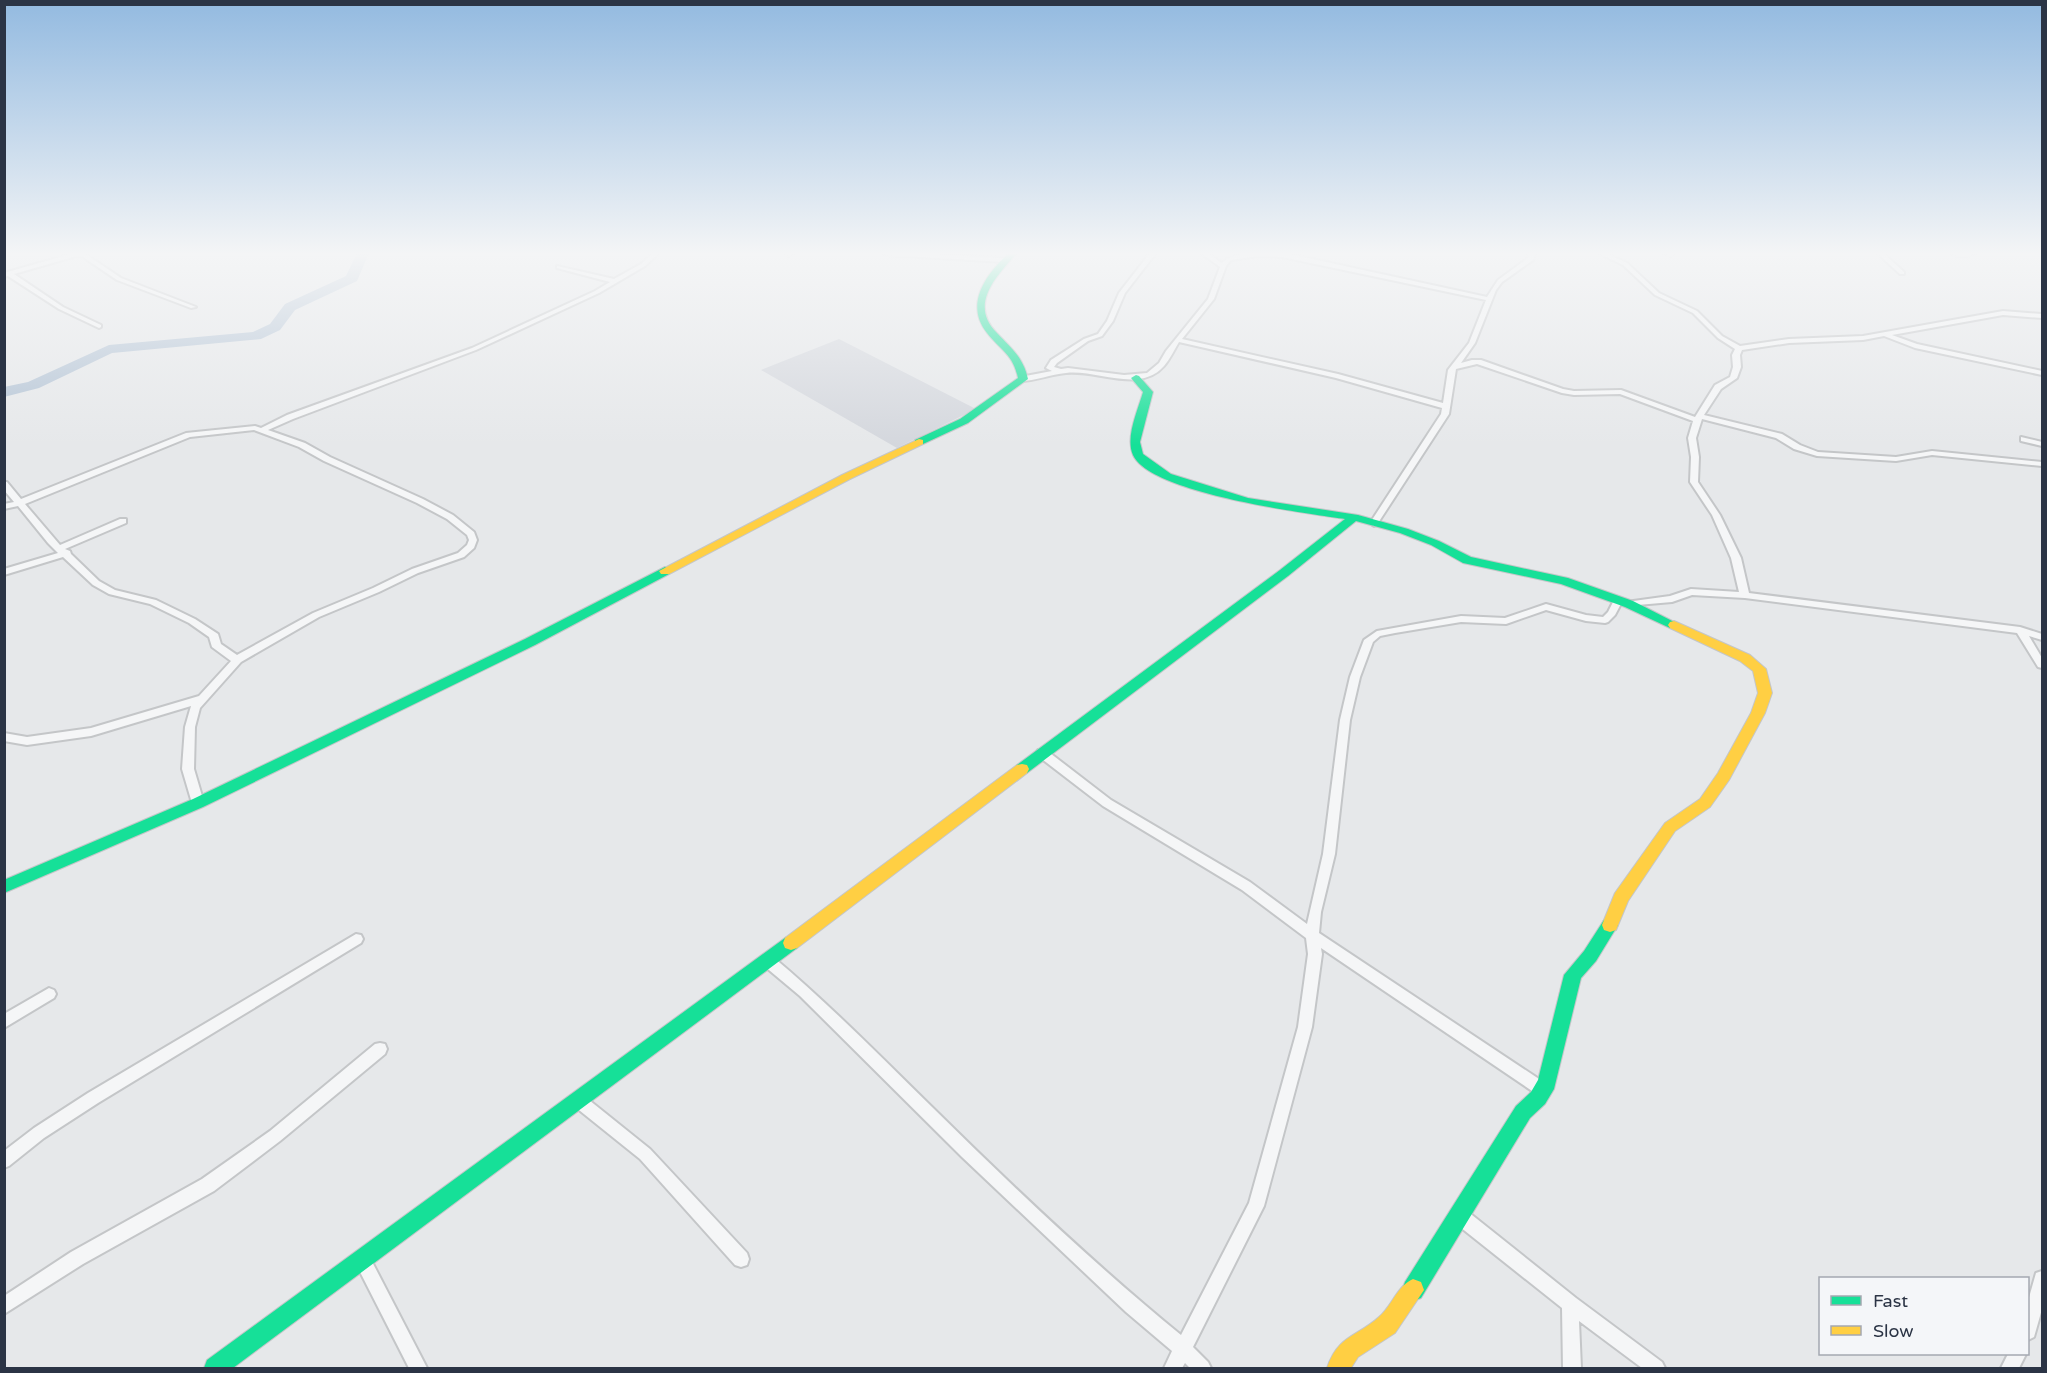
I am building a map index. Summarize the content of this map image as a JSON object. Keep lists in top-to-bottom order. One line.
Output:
{"legend":["Fast","Slow"]}
